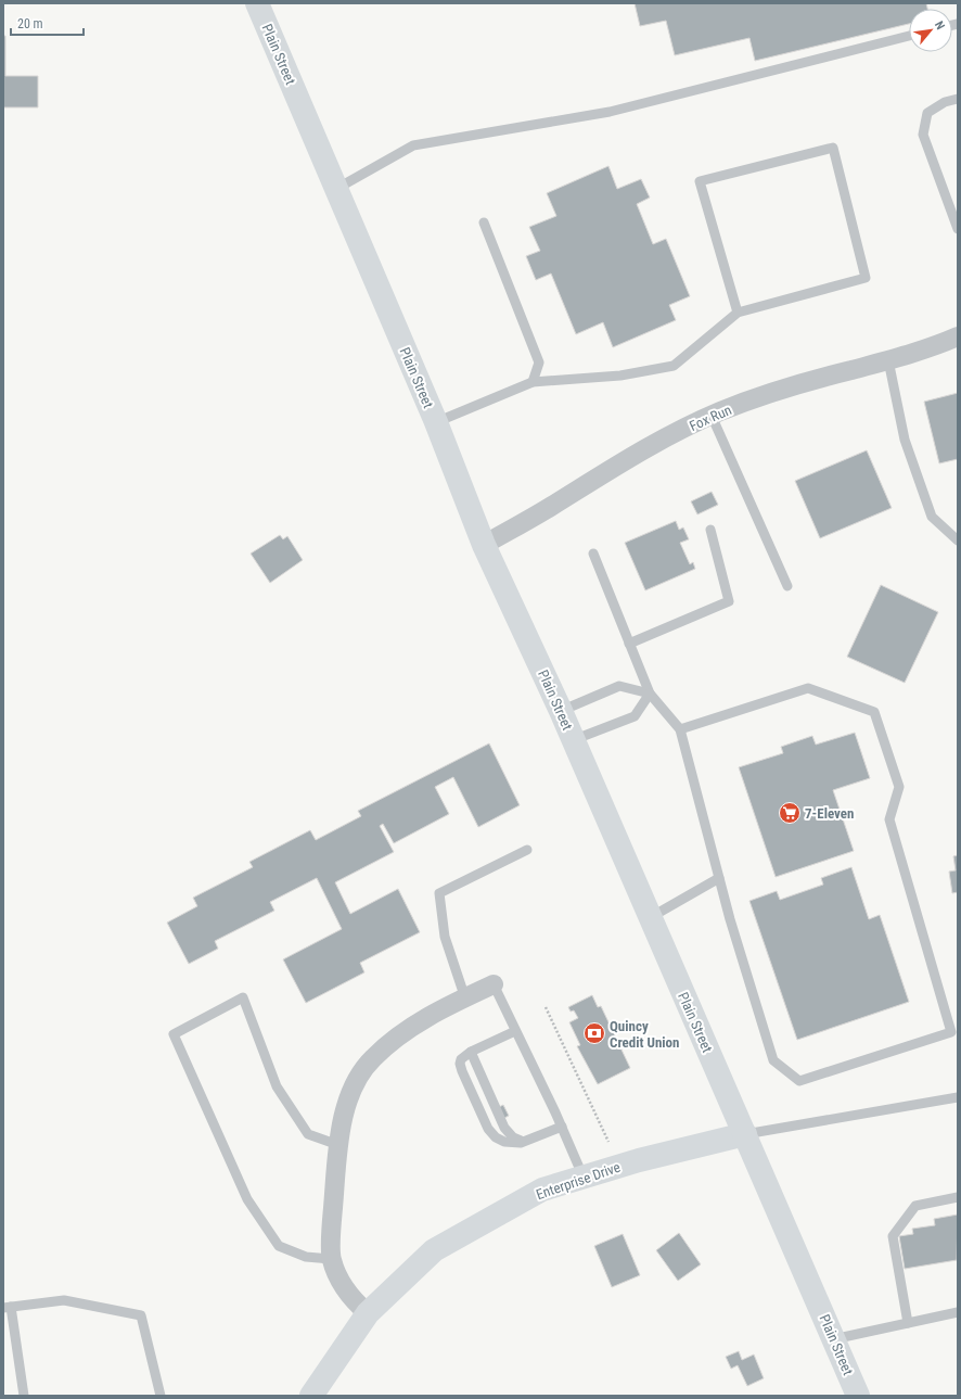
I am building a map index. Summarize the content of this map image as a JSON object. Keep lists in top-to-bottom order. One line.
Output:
{"streets":{"main road":["Plain Street","Enterprise Drive"],"street":["Fox Run"]},"crossings":[["Plain Street","Fox Run"],["Plain Street","Enterprise Drive"]],"places":{"supermarket":["7-Eleven"],"bank":["Quincy Credit Union"]},"scale_bar":"20 m","north":"top right"}
